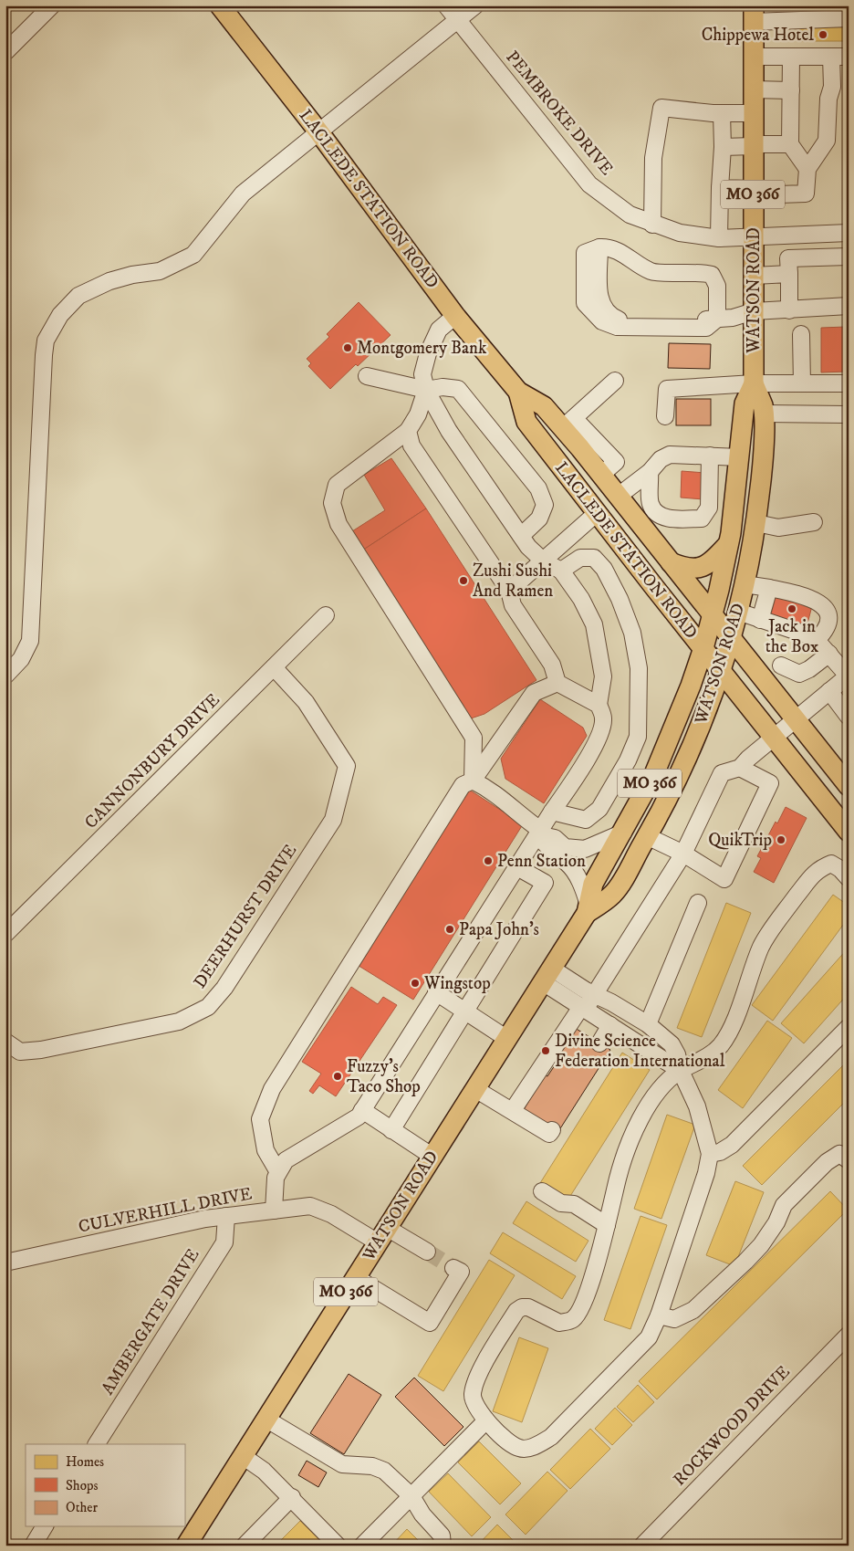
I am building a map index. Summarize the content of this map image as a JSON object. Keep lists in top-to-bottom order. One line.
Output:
{"streets":{"main road":["MO 366","LACLEDE STATION ROAD","WATSON ROAD"],"street":["PEMBROKE DRIVE","CANNONBURY DRIVE","DEERHURST DRIVE","CULVERHILL DRIVE","AMBERGATE DRIVE","ROCKWOOD DRIVE"]},"crossings":[["PEMBROKE DRIVE","WATSON ROAD"],["LACLEDE STATION ROAD","WATSON ROAD"],["WATSON ROAD","CULVERHILL DRIVE"],["CANNONBURY DRIVE","DEERHURST DRIVE"],["CULVERHILL DRIVE","AMBERGATE DRIVE"]],"places":["Chippewa Hotel","Montgomery Bank","Zushi Sushi And Ramen","Jack in the Box","QuikTrip","Penn Station","Papa John's","Wingstop","Divine Science Federation International","Fuzzy's Taco Shop"],"legend":["Homes","Shops","Other"]}
